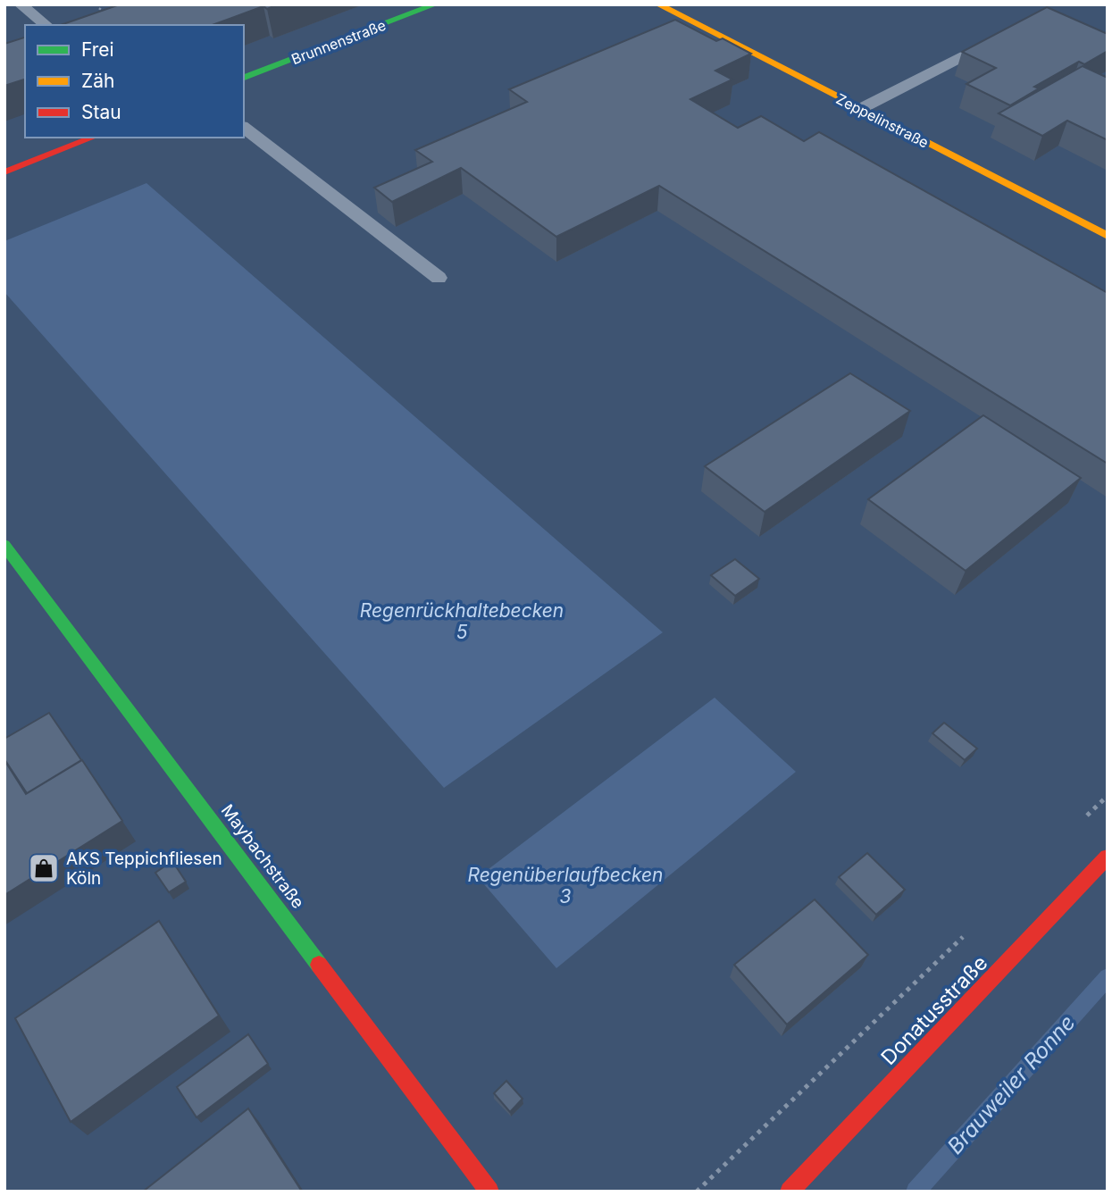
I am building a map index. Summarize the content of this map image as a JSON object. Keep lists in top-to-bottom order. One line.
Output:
{"streets":{"street":["Brunnenstraße","Zeppelinstraße","Maybachstraße","Donatusstraße"]},"water":["Regenrückhaltebecken 5","Regenüberlaufbecken 3","Brauweiler Ronne"],"places":{"shop":["AKS Teppichfliesen Köln"]},"legend":["Frei","Zäh","Stau"]}
